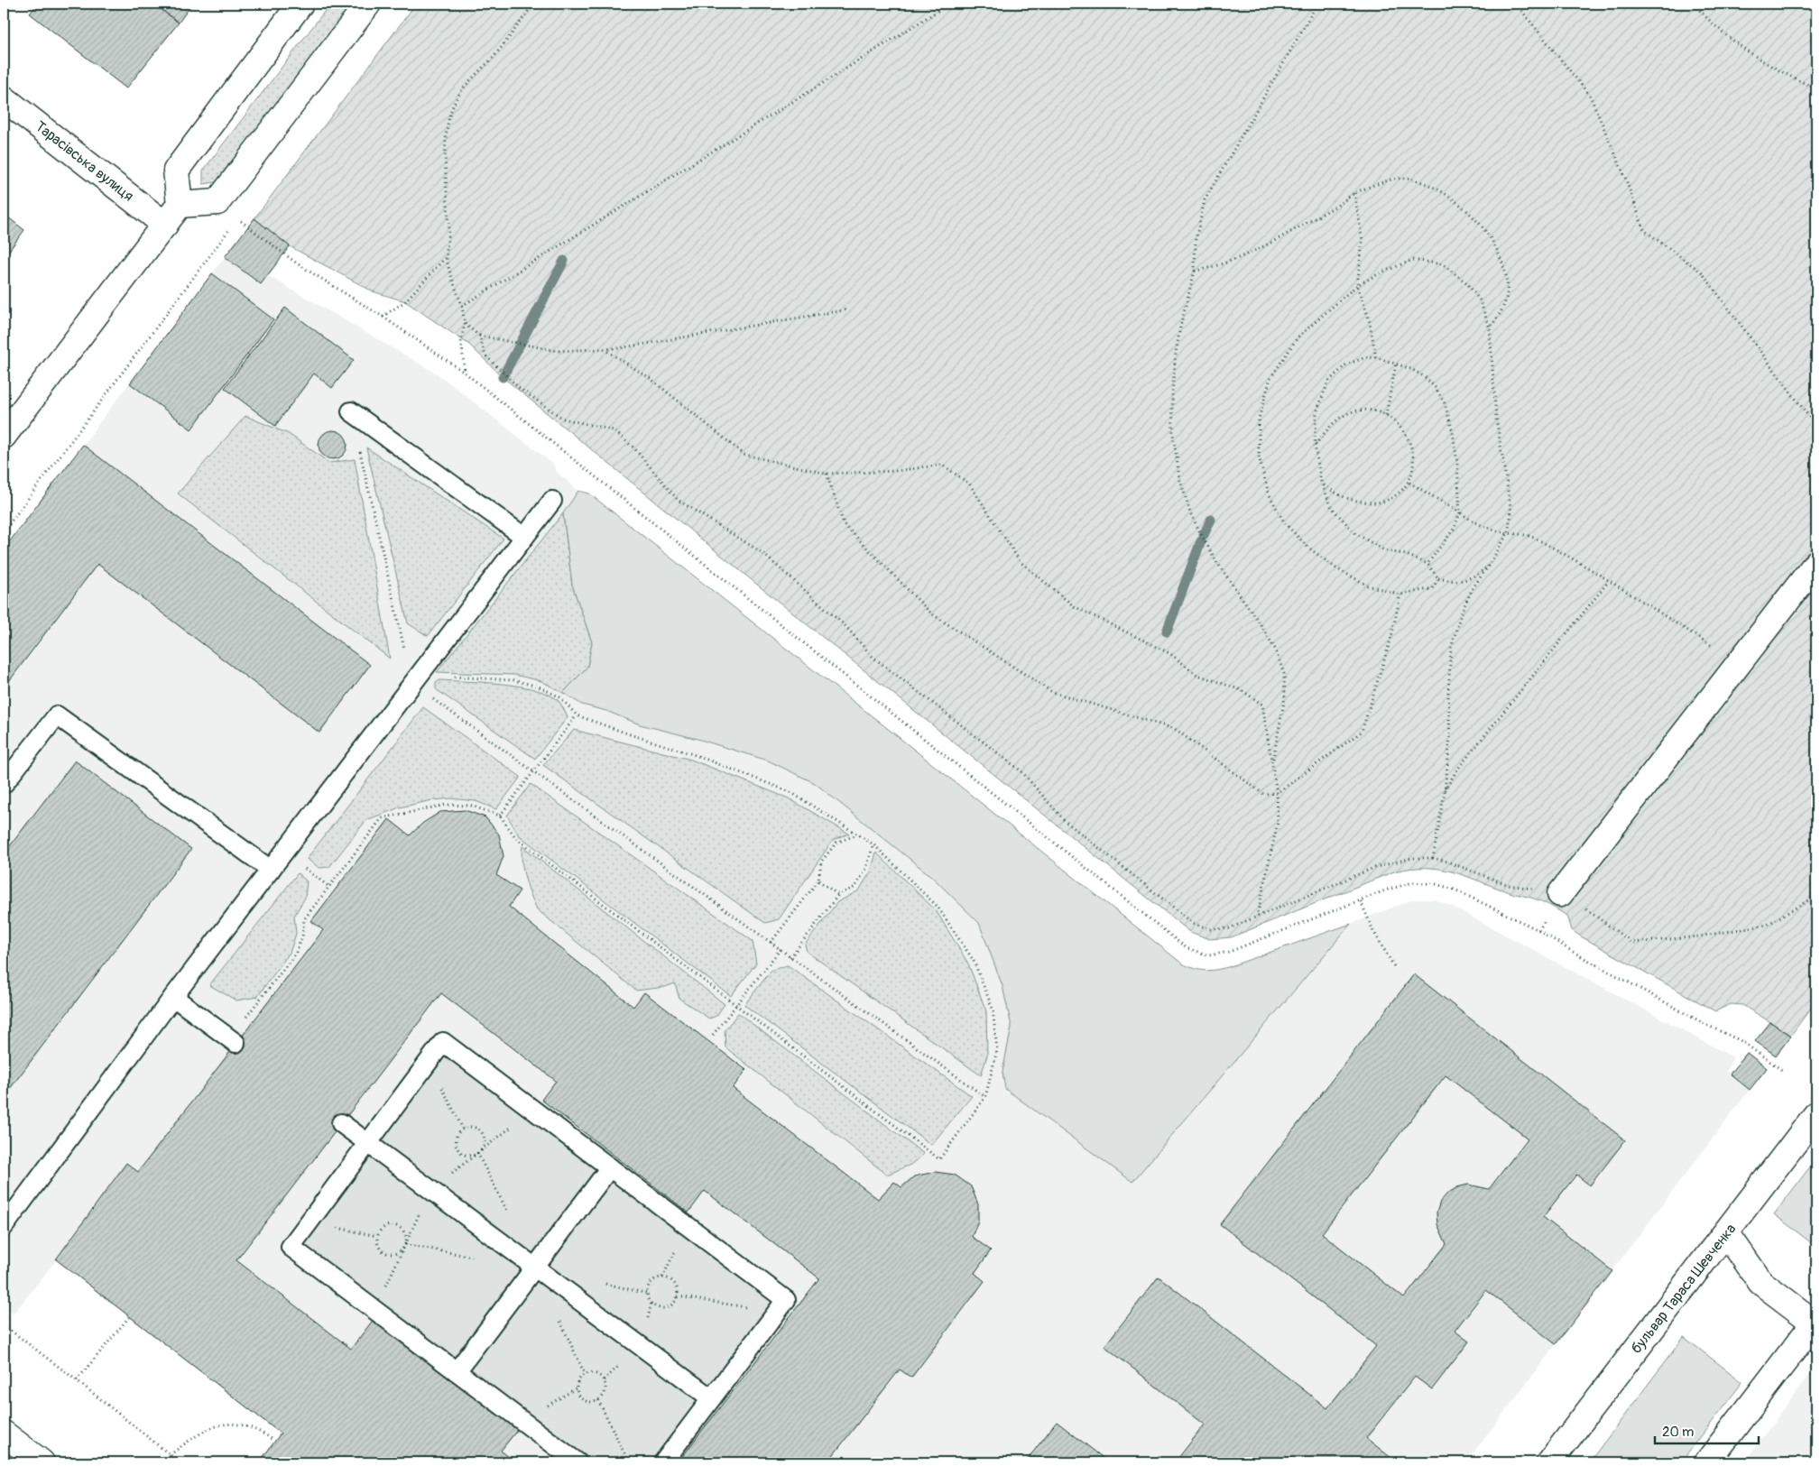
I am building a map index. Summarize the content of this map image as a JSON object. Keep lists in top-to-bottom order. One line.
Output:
{"streets":{"main road":["Тарасівська вулиця","бульвар Тараса Шевченка"]},"scale_bar":"20 m"}
